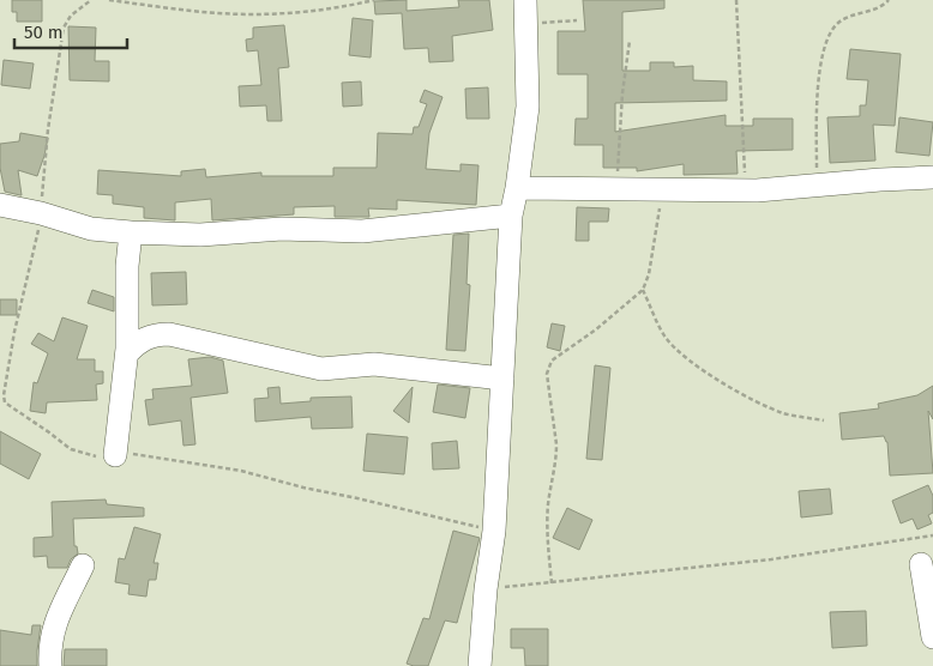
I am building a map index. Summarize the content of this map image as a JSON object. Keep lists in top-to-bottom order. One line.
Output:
{"scale_bar":"50 m"}
